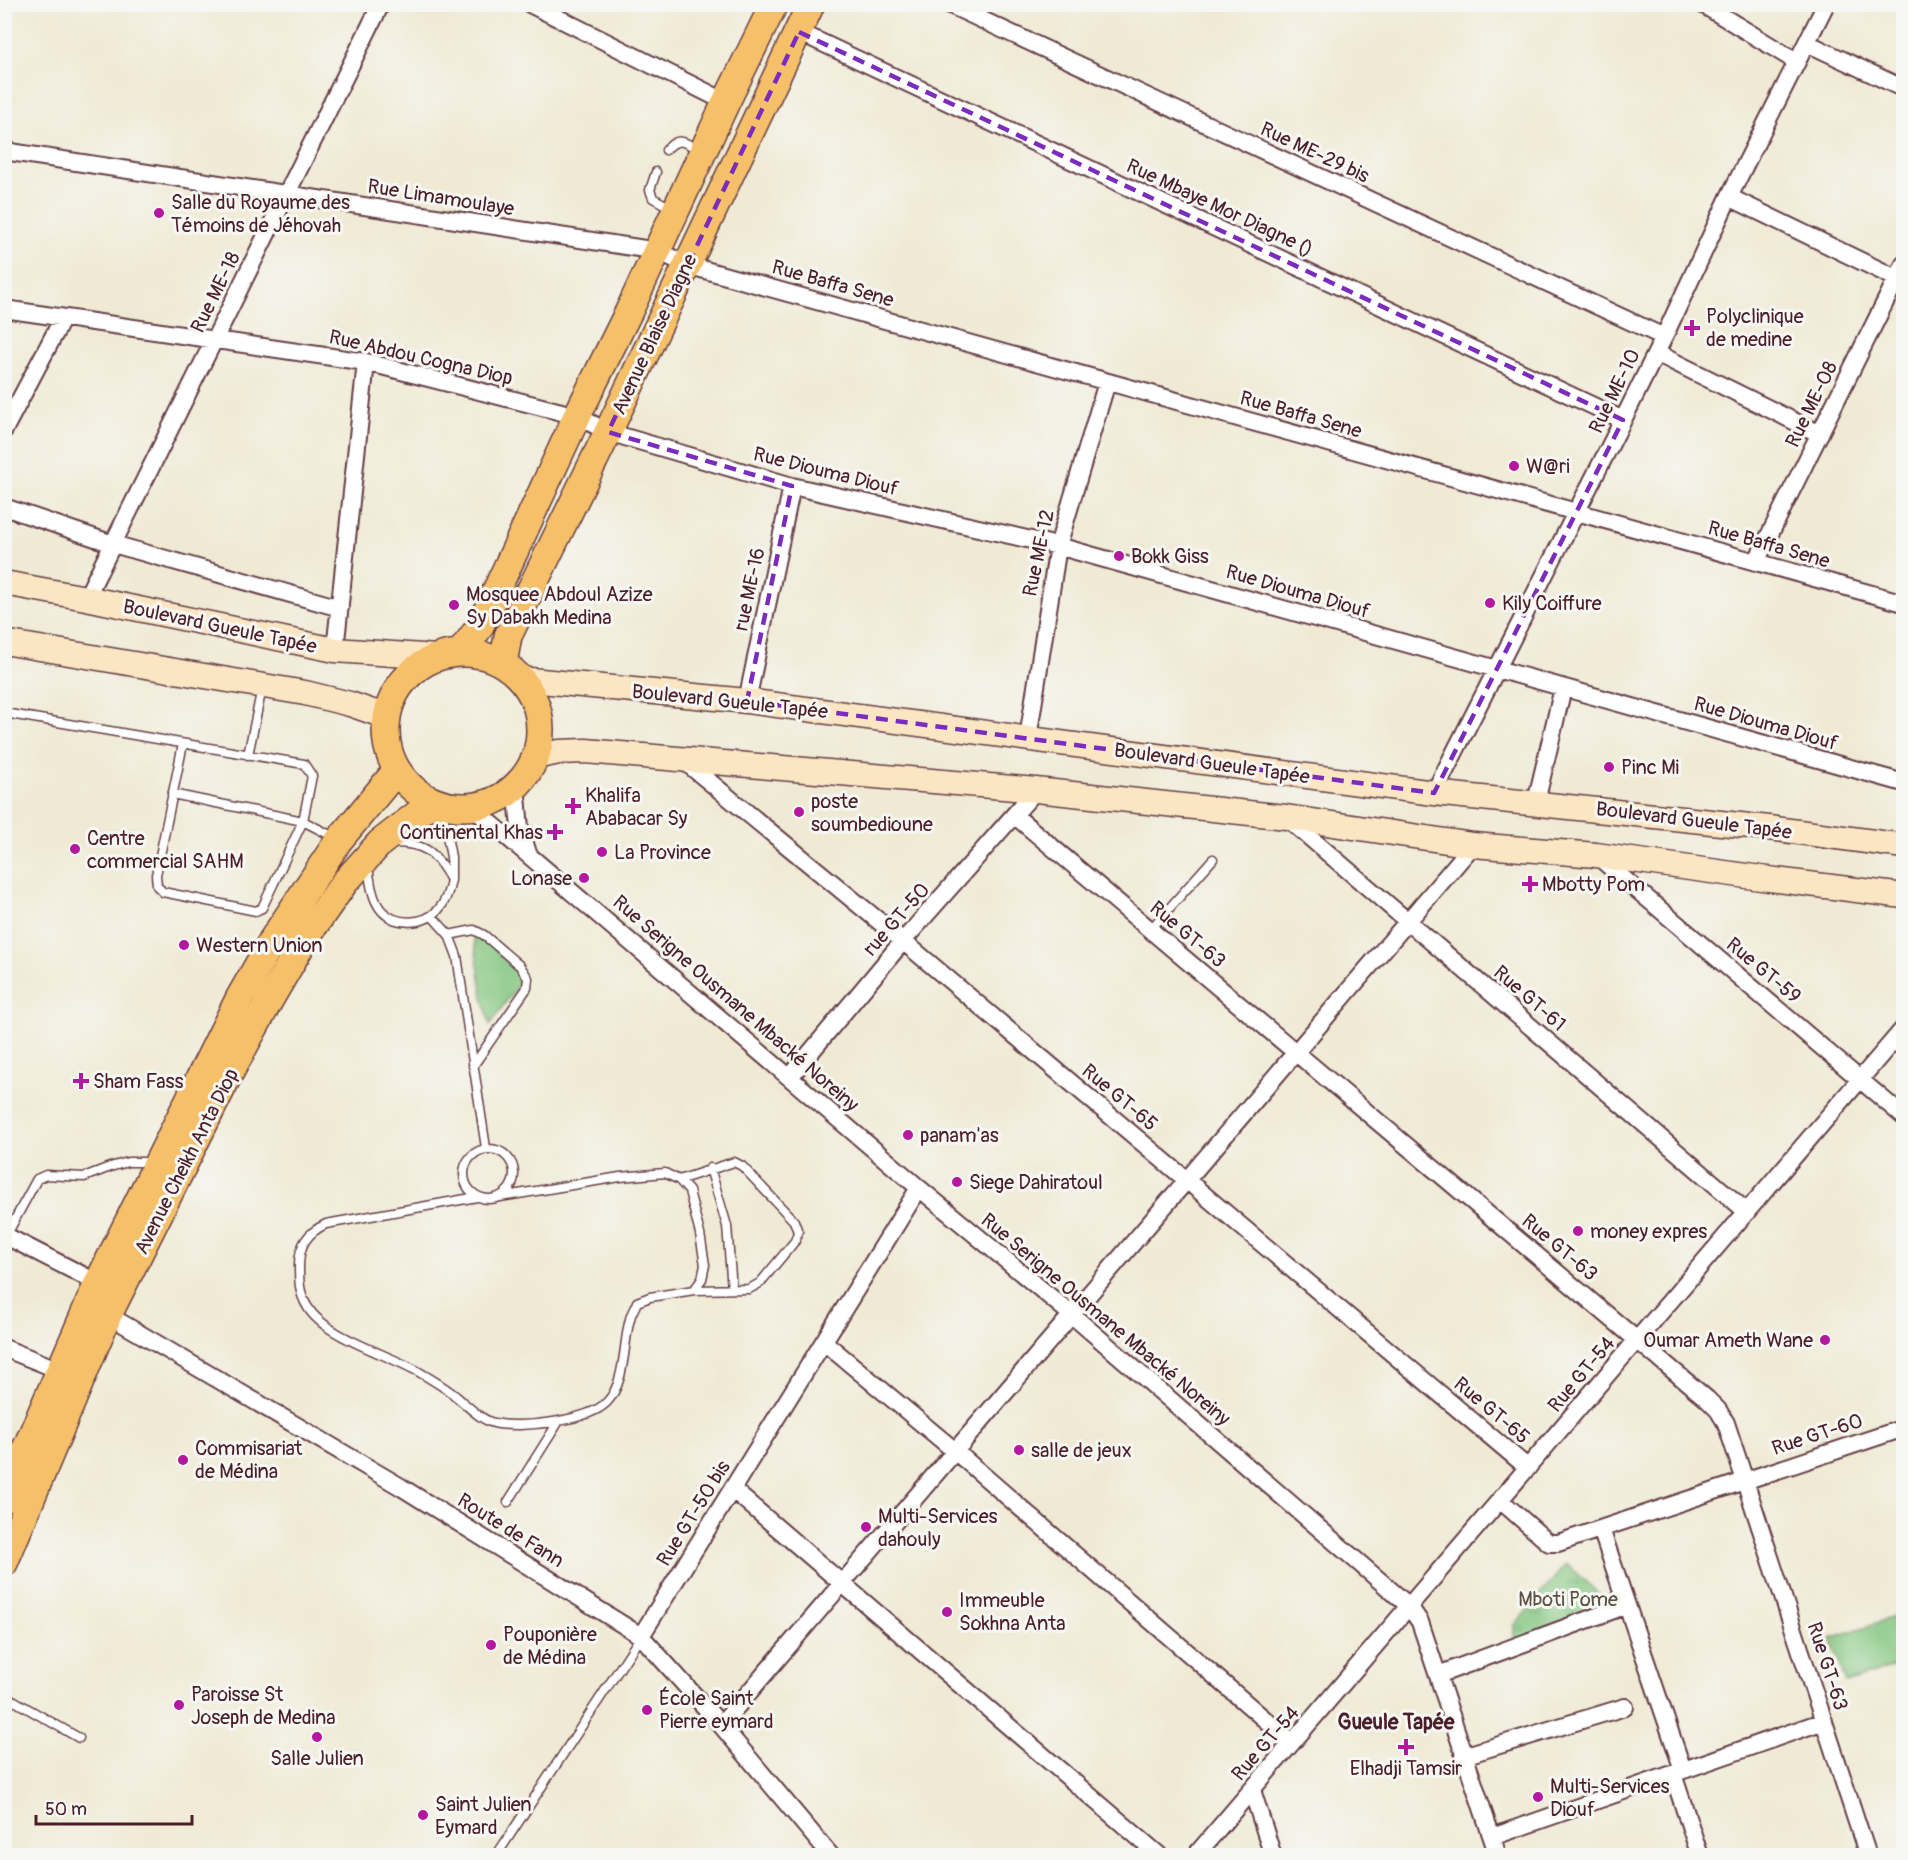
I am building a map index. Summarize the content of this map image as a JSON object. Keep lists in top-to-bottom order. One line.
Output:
{"streets":{"main road":["Avenue Blaise Diagne","Avenue Cheikh Anta Diop"],"street":["Rue ME-29 bis","Rue Limamoulaye","Rue Mbaye Mor Diagne ()","Rue Baffa Sene","Rue ME-18","Rue Abdou Cogna Diop","Rue ME-10","Rue ME-08","Rue Diouma Diouf","Rue ME-12","rue ME-16","Boulevard Gueule Tapée","rue GT-50","Rue GT-63","Rue GT-59","Rue GT-61","Rue Serigne Ousmane Mbacké Noreiny","Rue GT-65","Rue GT-54","Rue GT-60","Rue GT-50 bis","Route de Fann"]},"crossings":[["Rue ME-29 bis","Rue ME-10"],["Rue Limamoulaye","Rue Baffa Sene"],["Rue Limamoulaye","Rue ME-18"],["Rue Limamoulaye","Avenue Blaise Diagne"],["Rue Mbaye Mor Diagne ()","Avenue Blaise Diagne"],["Rue Mbaye Mor Diagne ()","Rue ME-10"],["Rue Baffa Sene","Avenue Blaise Diagne"],["Rue Baffa Sene","Rue ME-10"],["Rue Baffa Sene","Rue ME-08"],["Rue Baffa Sene","Rue ME-12"],["Rue ME-18","Rue Abdou Cogna Diop"],["Rue ME-18","Boulevard Gueule Tapée"],["Avenue Blaise Diagne","Rue Abdou Cogna Diop"],["Avenue Blaise Diagne","Rue Diouma Diouf"],["Avenue Blaise Diagne","Boulevard Gueule Tapée"],["Avenue Blaise Diagne","Avenue Cheikh Anta Diop"],["Rue Abdou Cogna Diop","Rue Diouma Diouf"],["Rue ME-10","Rue Diouma Diouf"],["Rue ME-10","Boulevard Gueule Tapée"],["Rue Diouma Diouf","Rue ME-12"],["Rue Diouma Diouf","rue ME-16"],["Rue ME-12","Boulevard Gueule Tapée"],["rue ME-16","Boulevard Gueule Tapée"],["Boulevard Gueule Tapée","Avenue Cheikh Anta Diop"],["rue GT-50","Rue GT-63"],["rue GT-50","Rue Serigne Ousmane Mbacké Noreiny"],["rue GT-50","Rue GT-65"],["Rue GT-63","Rue GT-54"],["Rue GT-63","Rue GT-60"],["Rue GT-59","Rue GT-54"],["Rue GT-61","Rue GT-54"],["Rue Serigne Ousmane Mbacké Noreiny","Rue GT-54"],["Rue Serigne Ousmane Mbacké Noreiny","Rue GT-50 bis"],["Rue GT-65","Rue GT-54"],["Avenue Cheikh Anta Diop","Route de Fann"],["Rue GT-54","Rue GT-60"],["Rue GT-50 bis","Route de Fann"]],"districts":["Gueule Tapée"],"parks":["Mboti Pome"],"places":{"other":["Salle du Royaume des Témoins de Jéhovah","W@ri","Bokk Giss","Kily Coiffure","Mosquee Abdoul Azize Sy Dabakh Medina","Pinc Mi","poste soumbedioune","Centre commercial SAHM","La Province","Lonase","Western Union","panam'as","Siege Dahiratoul","money expres","Oumar Ameth Wane","salle de jeux","Commisariat de Médina","Multi-Services dahouly","Immeuble Sokhna Anta","Pouponière de Médina","Paroisse St Joseph de Medina","École Saint Pierre eymard","Salle Julien","Multi-Services Diouf","Saint Julien Eymard"],"health":["Polyclinique de medine","Khalifa Ababacar Sy","Continental Khas","Mbotty Pom","Sham Fass","Elhadji Tamsir"]},"scale_bar":"50 m"}
